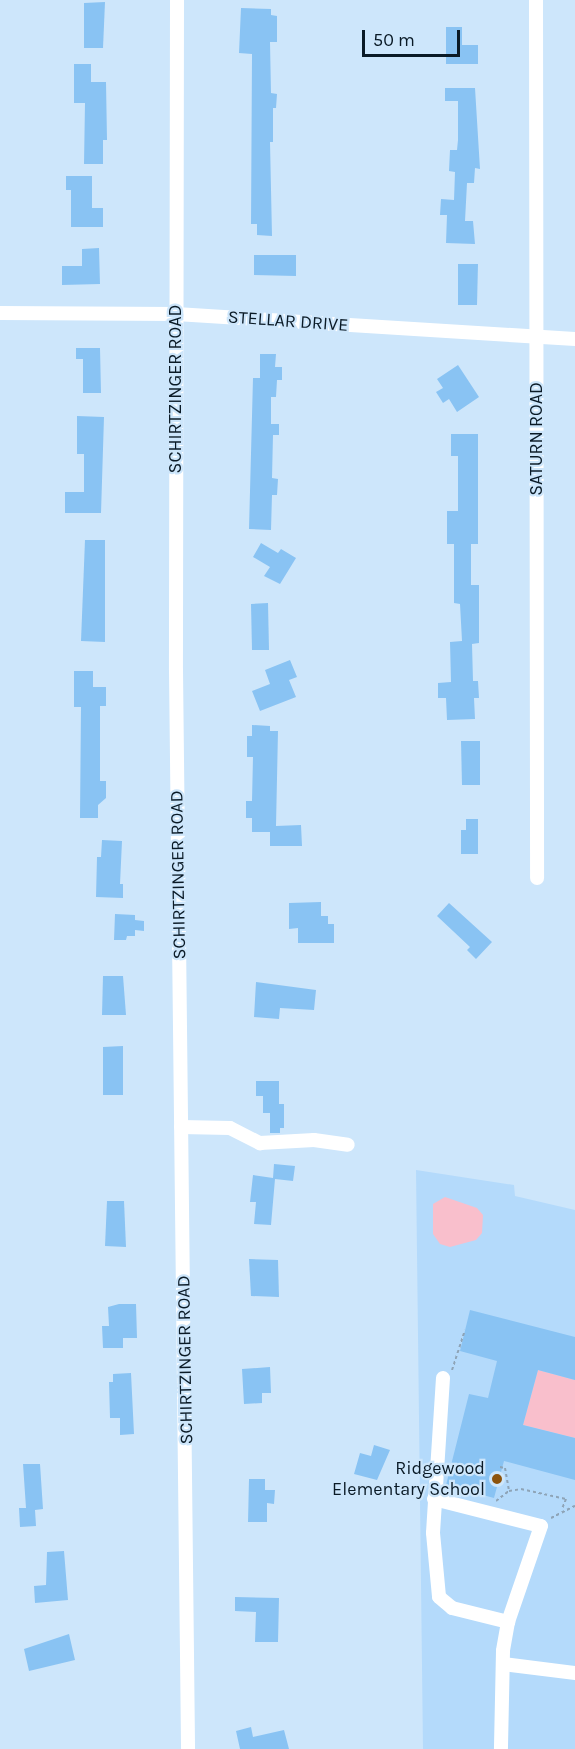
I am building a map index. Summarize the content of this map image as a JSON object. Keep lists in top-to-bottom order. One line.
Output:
{"streets":{"street":["STELLAR DRIVE","SCHIRTZINGER ROAD","SATURN ROAD"]},"crossings":[["STELLAR DRIVE","SCHIRTZINGER ROAD"],["STELLAR DRIVE","SATURN ROAD"]],"places":["Ridgewood Elementary School"],"scale_bar":"50 m"}
